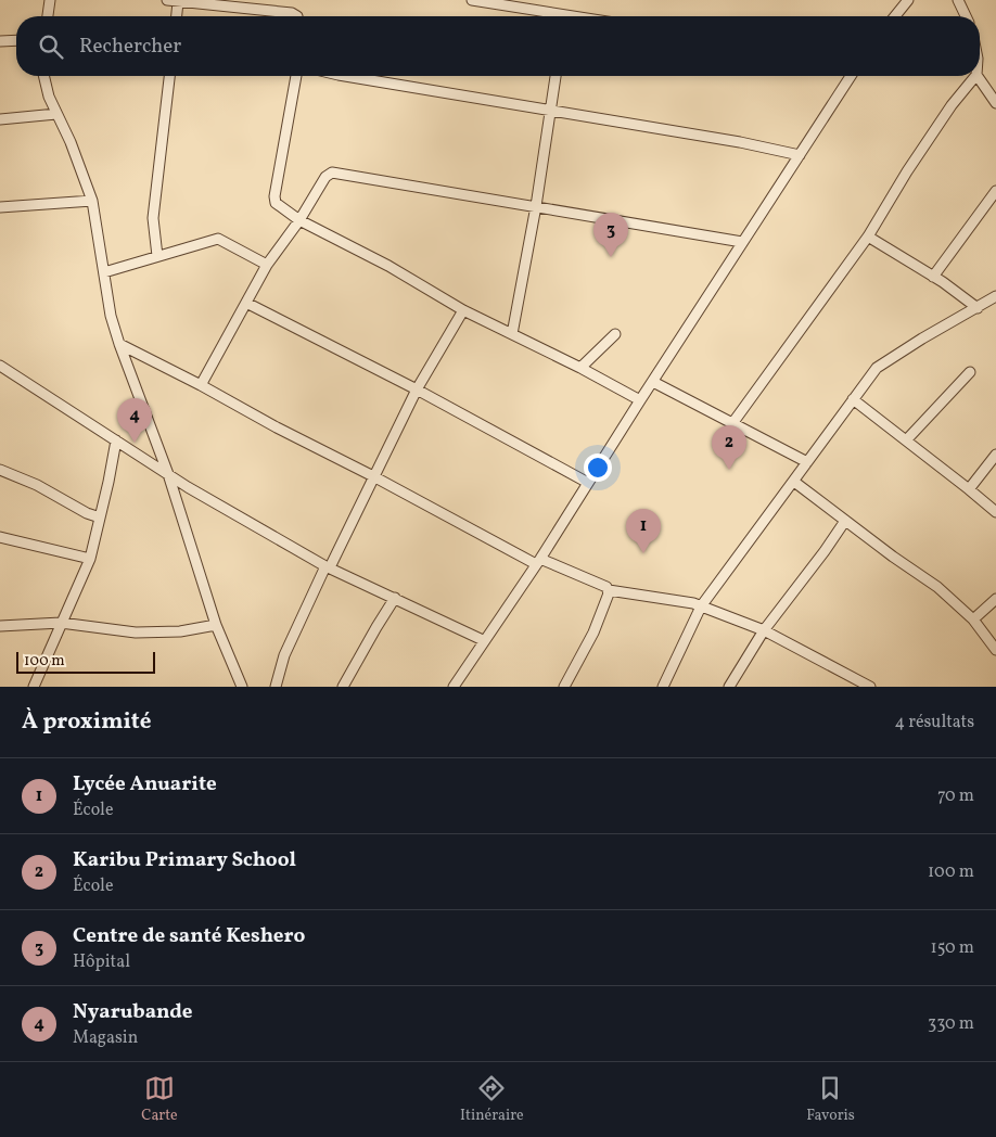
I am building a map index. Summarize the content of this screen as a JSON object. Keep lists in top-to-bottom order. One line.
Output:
{"scale_bar":"100 m","page":{"search":"Rechercher","pins":["3","4","2","1"],"scale":"100 m","heading":["À proximité","4 résultats"],"list":[{"mark":"1","name":"Lycée Anuarite","note":"École","value":"70 m"},{"mark":"2","name":"Karibu Primary School","note":"École","value":"100 m"},{"mark":"3","name":"Centre de santé Keshero","note":"Hôpital","value":"150 m"},{"mark":"4","name":"Nyarubande","note":"Magasin","value":"330 m"}],"nav":["Carte","Itinéraire","Favoris"]}}
